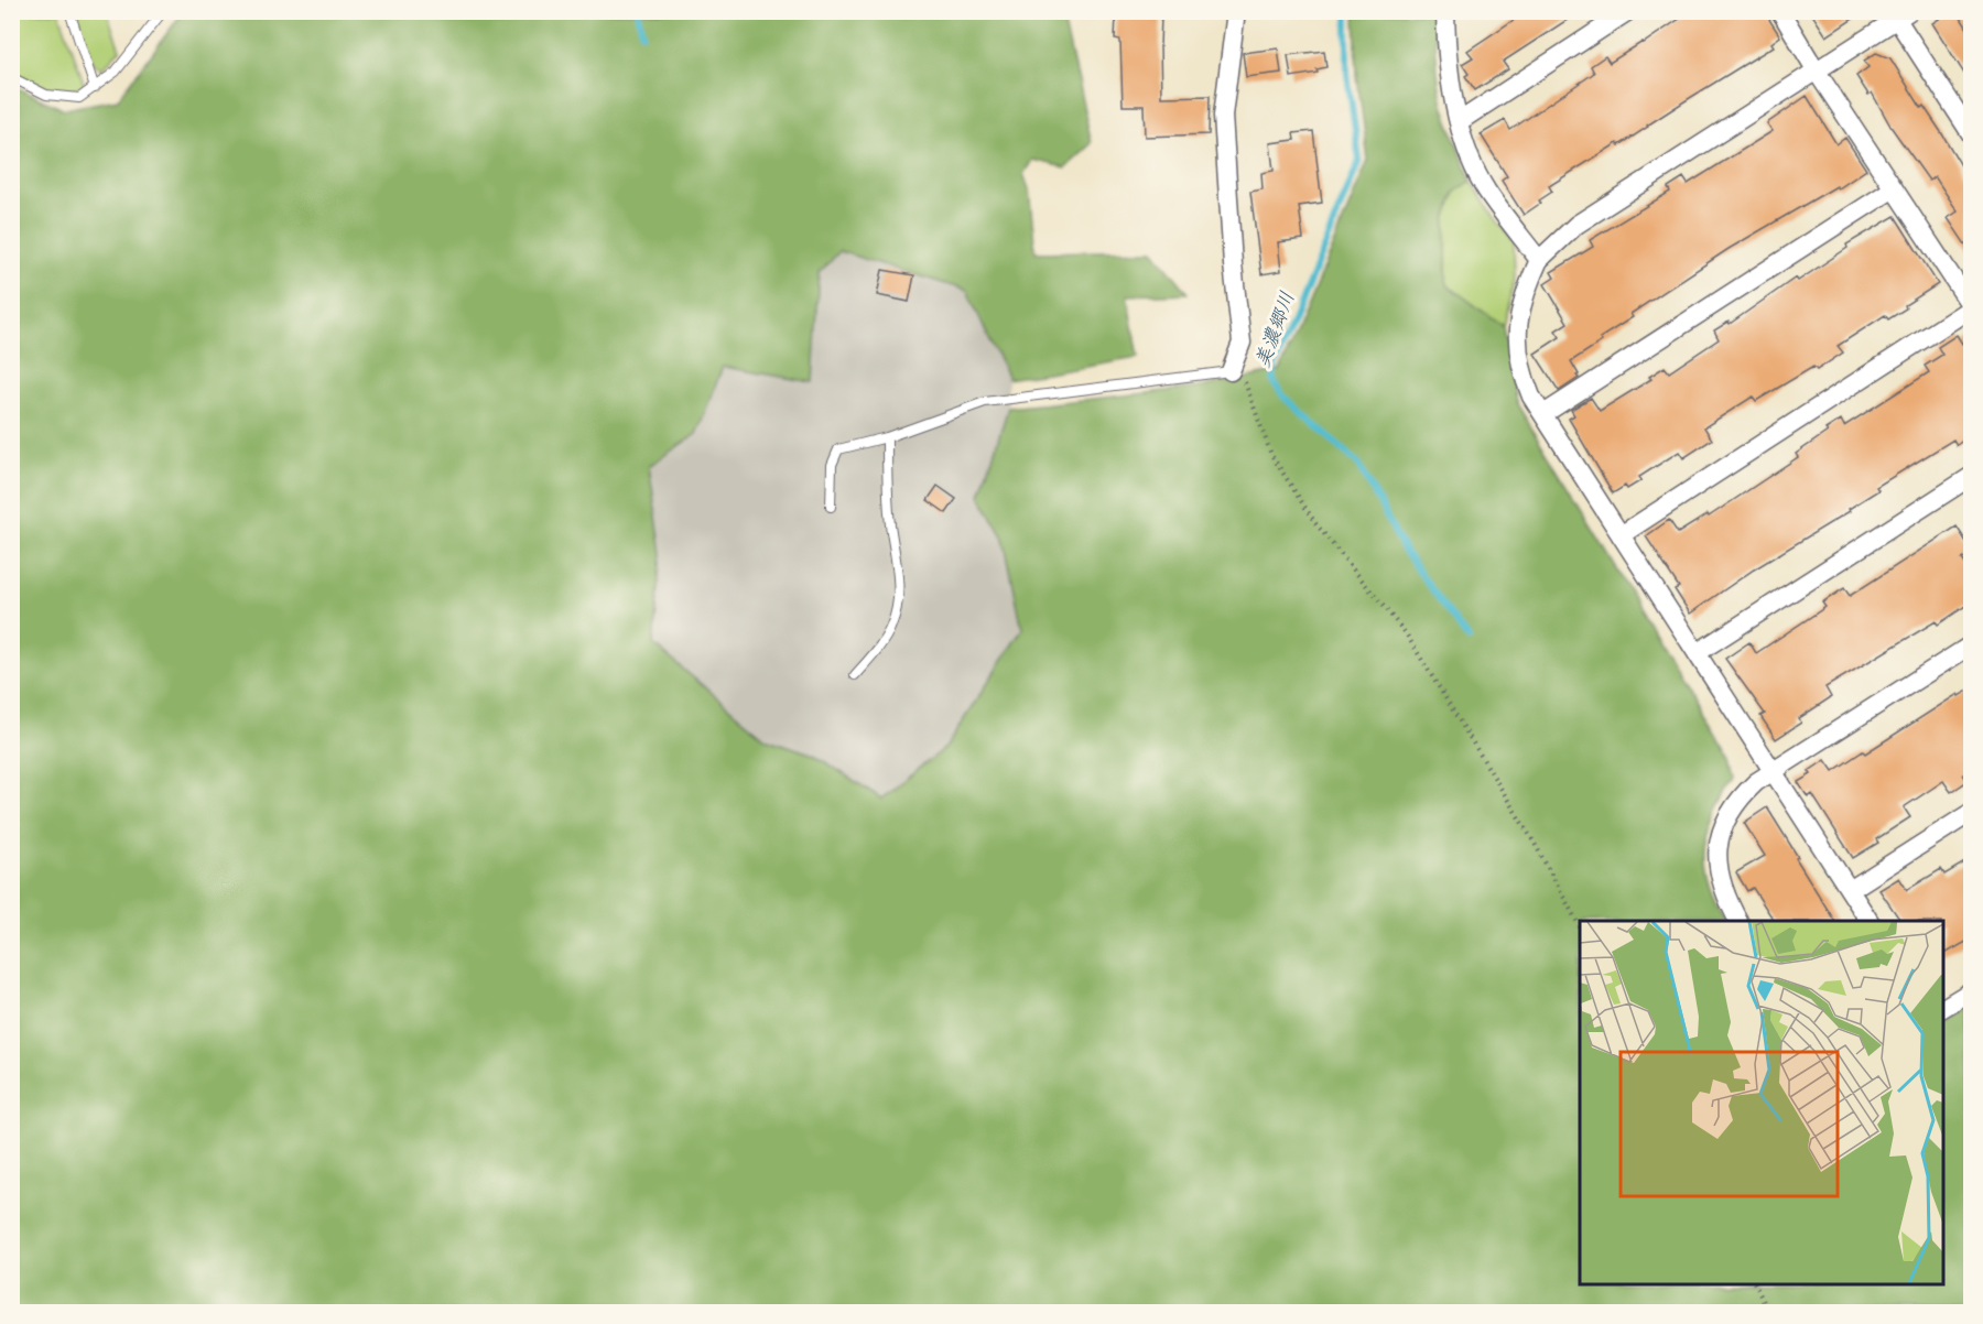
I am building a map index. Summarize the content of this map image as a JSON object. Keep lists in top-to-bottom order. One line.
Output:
{"water":["美濃郷川"]}
